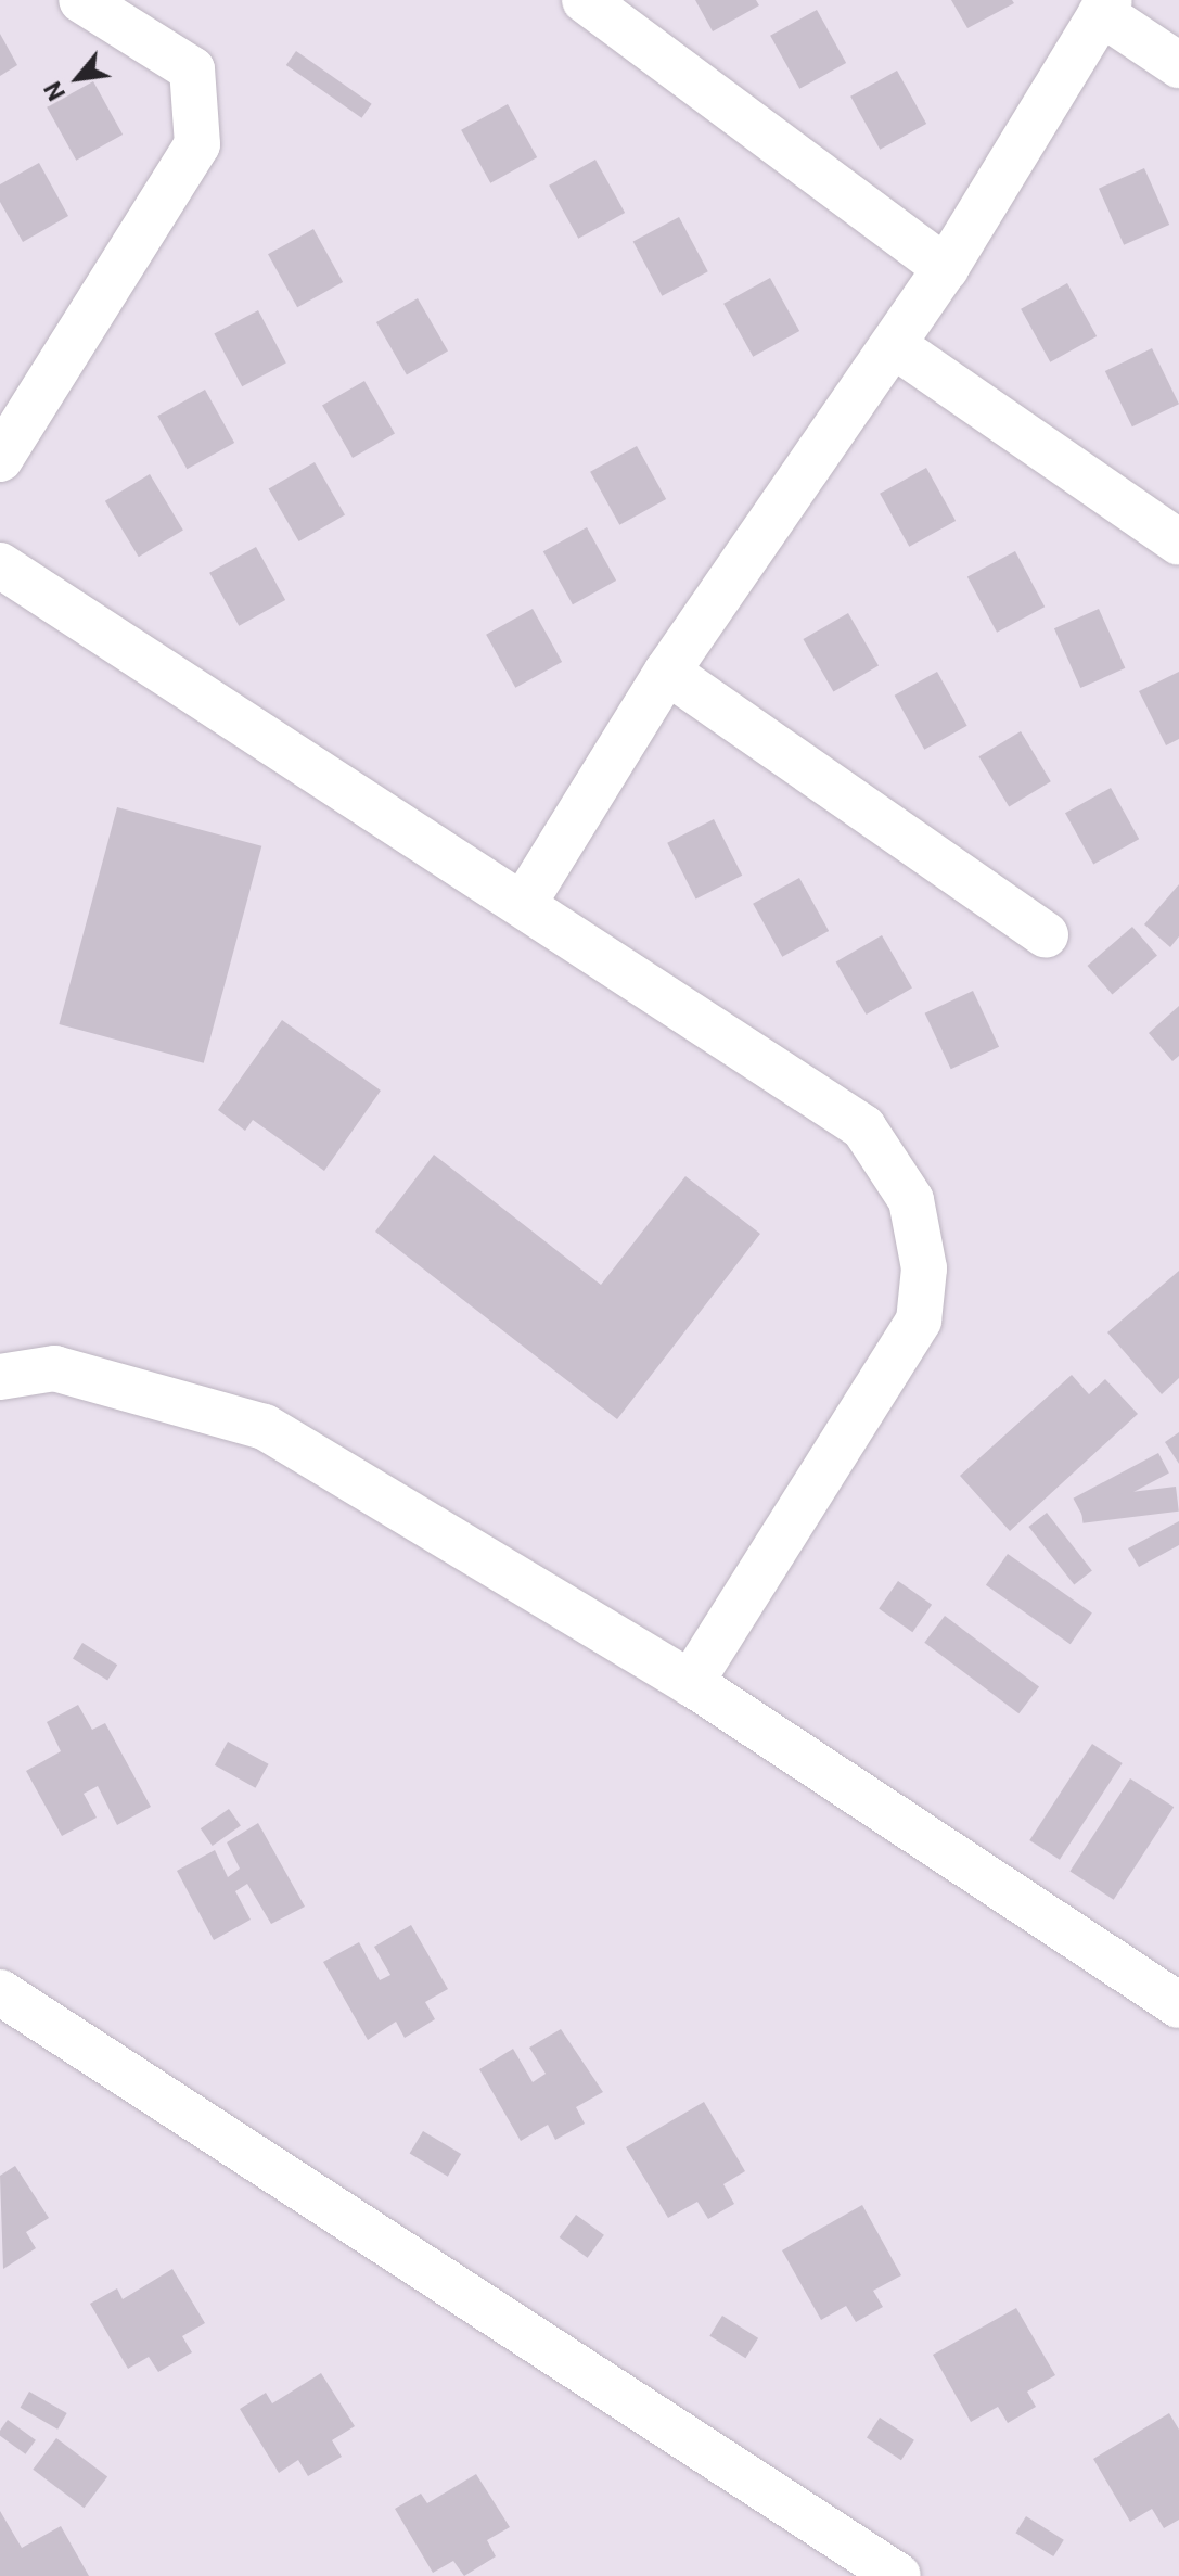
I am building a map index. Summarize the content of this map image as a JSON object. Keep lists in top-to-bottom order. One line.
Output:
{"north":"bottom left"}
